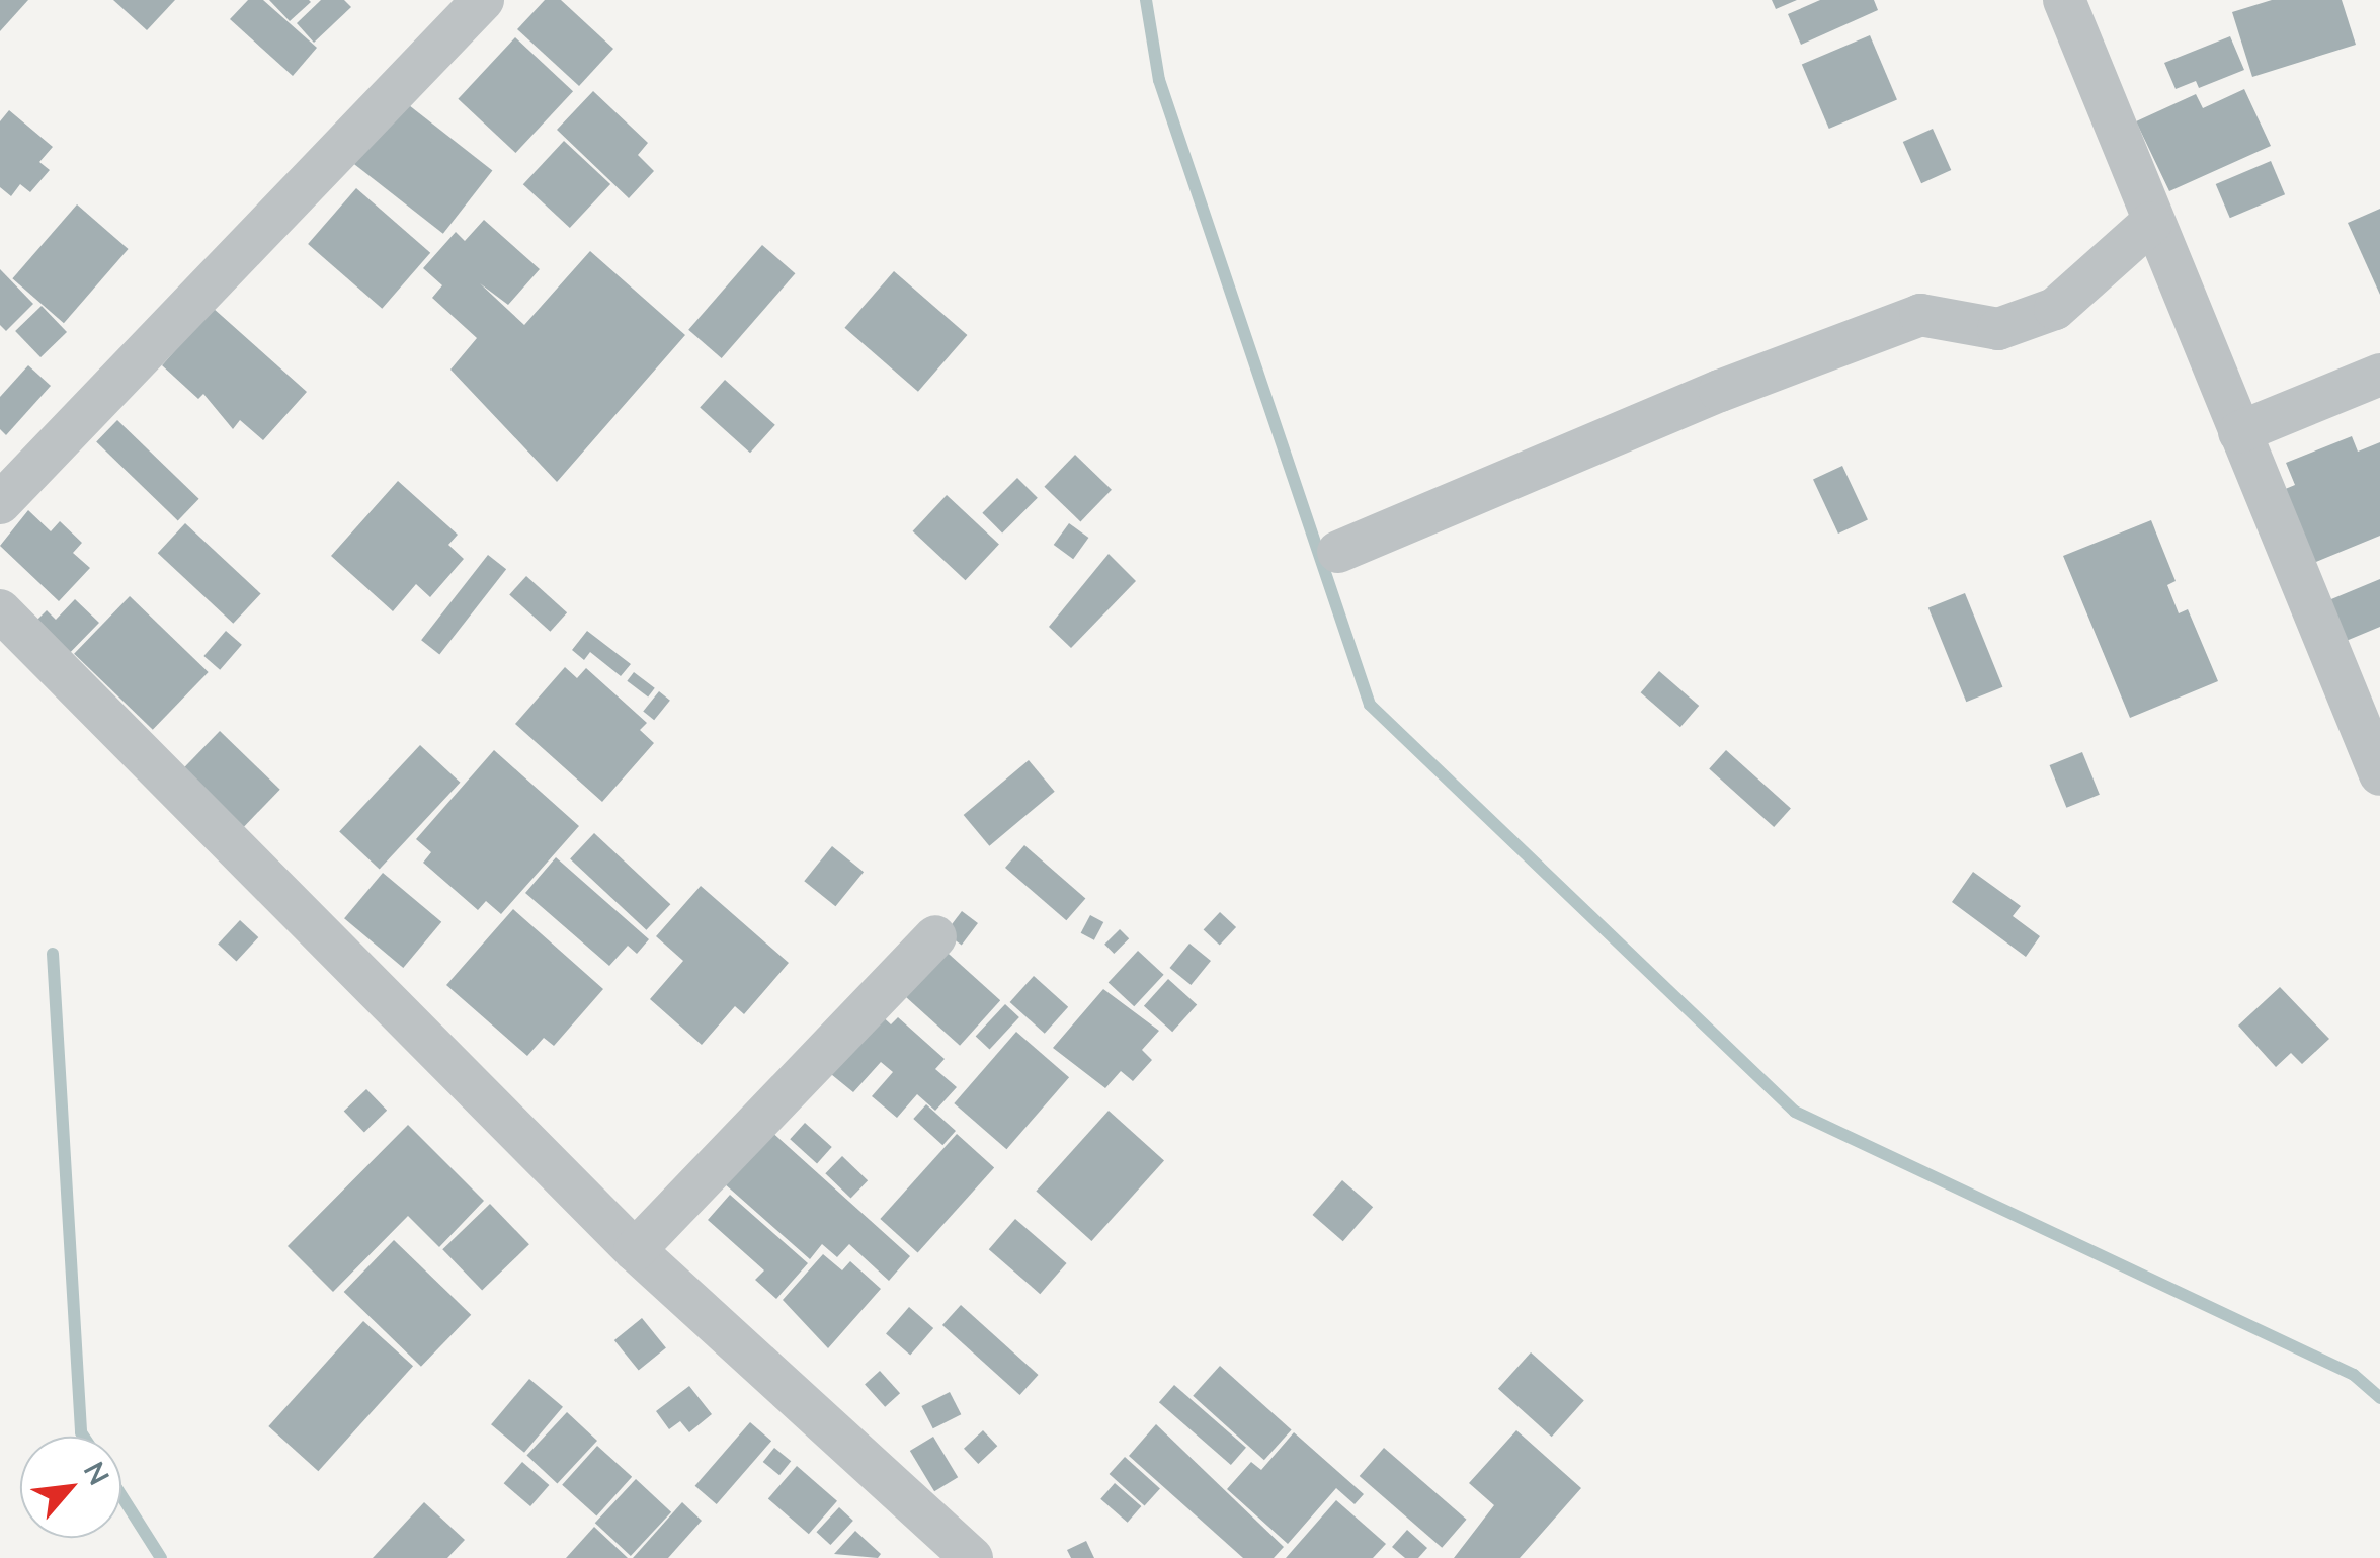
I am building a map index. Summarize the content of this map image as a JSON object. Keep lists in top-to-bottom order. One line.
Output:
{"north":"top right"}
